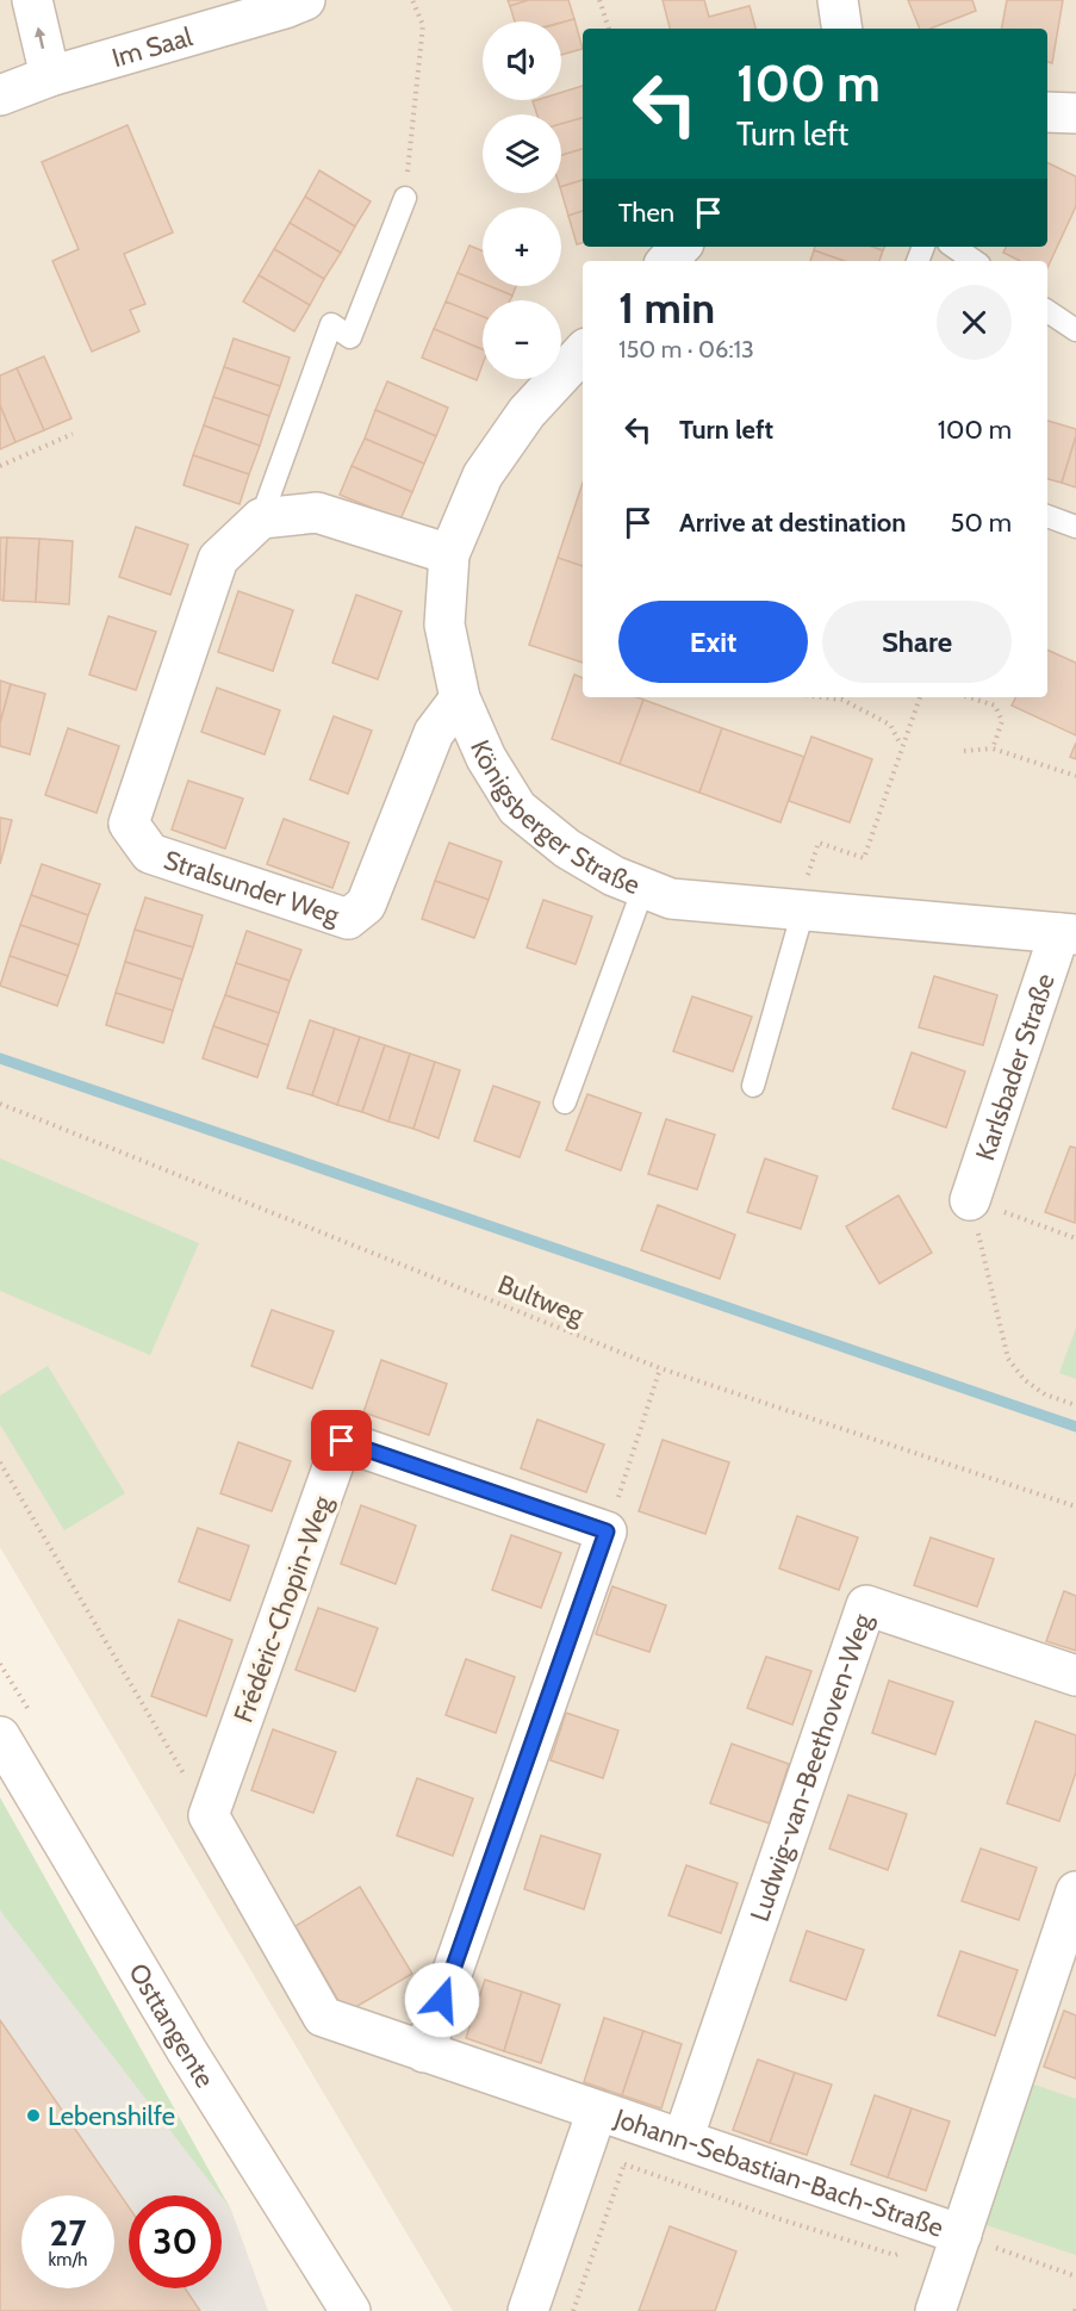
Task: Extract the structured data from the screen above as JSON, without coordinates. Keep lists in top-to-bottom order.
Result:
{
  "streets": {
    "street": [
      "Im Saal",
      "Königsberger Straße",
      "Stralsunder Weg",
      "Karlsbader Straße",
      "Frédéric-Chopin-Weg",
      "Ludwig-van-Beethoven-Weg",
      "Osttangente",
      "Johann-Sebastian-Bach-Straße"
    ],
    "path": ["Bultweg"]
  },
  "crossings": [
    ["Königsberger Straße", "Stralsunder Weg"],
    ["Königsberger Straße", "Karlsbader Straße"],
    ["Frédéric-Chopin-Weg", "Johann-Sebastian-Bach-Straße"],
    ["Ludwig-van-Beethoven-Weg", "Johann-Sebastian-Bach-Straße"]
  ],
  "places": ["Lebenshilfe"],
  "page": {
    "map_buttons": ["+", "−"],
    "turn": ["100 m", "Turn left"],
    "then": "Then",
    "heading": ["1 min", "150 m · 06:13"],
    "list": [
      {
        "name": "Turn left",
        "value": "100 m"
      },
      {
        "name": "Arrive at destination",
        "value": "50 m"
      }
    ],
    "buttons": ["Exit", "Share"],
    "speed": "27 km/h",
    "limit": "30"
  }
}
